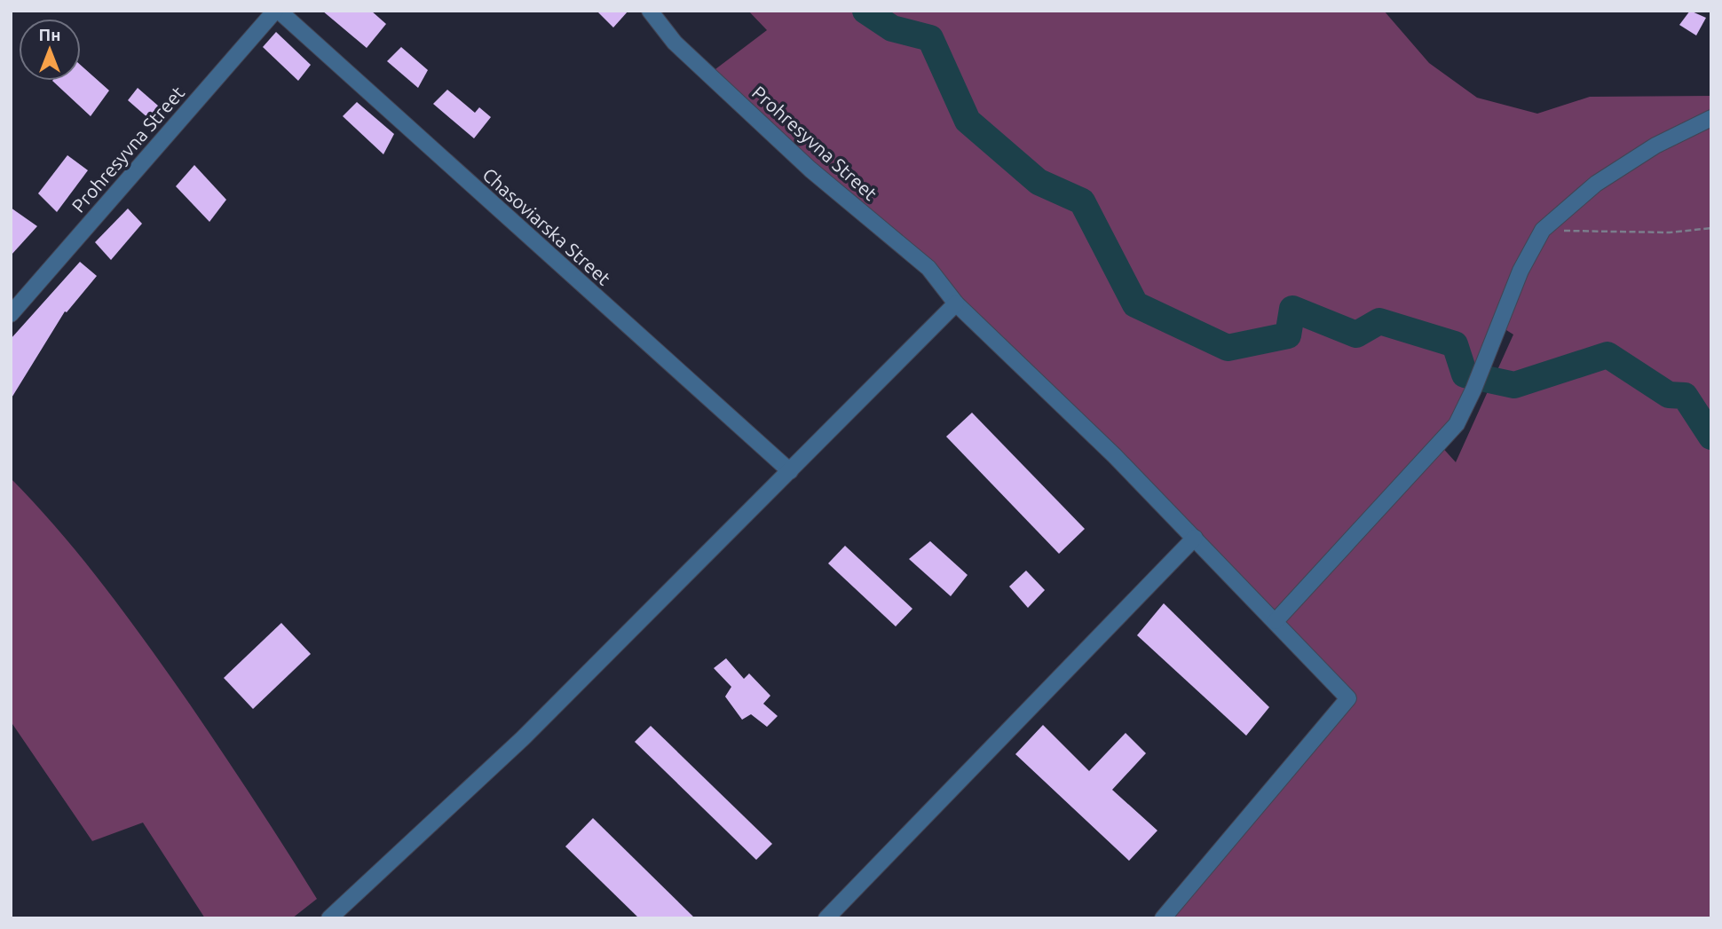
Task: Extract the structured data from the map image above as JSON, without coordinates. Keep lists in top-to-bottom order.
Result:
{
  "streets": {
    "street": ["Prohresyvna Street", "Chasoviarska Street"]
  },
  "crossings": [
    ["Prohresyvna Street", "Chasoviarska Street"]
  ],
  "north": "top"
}
